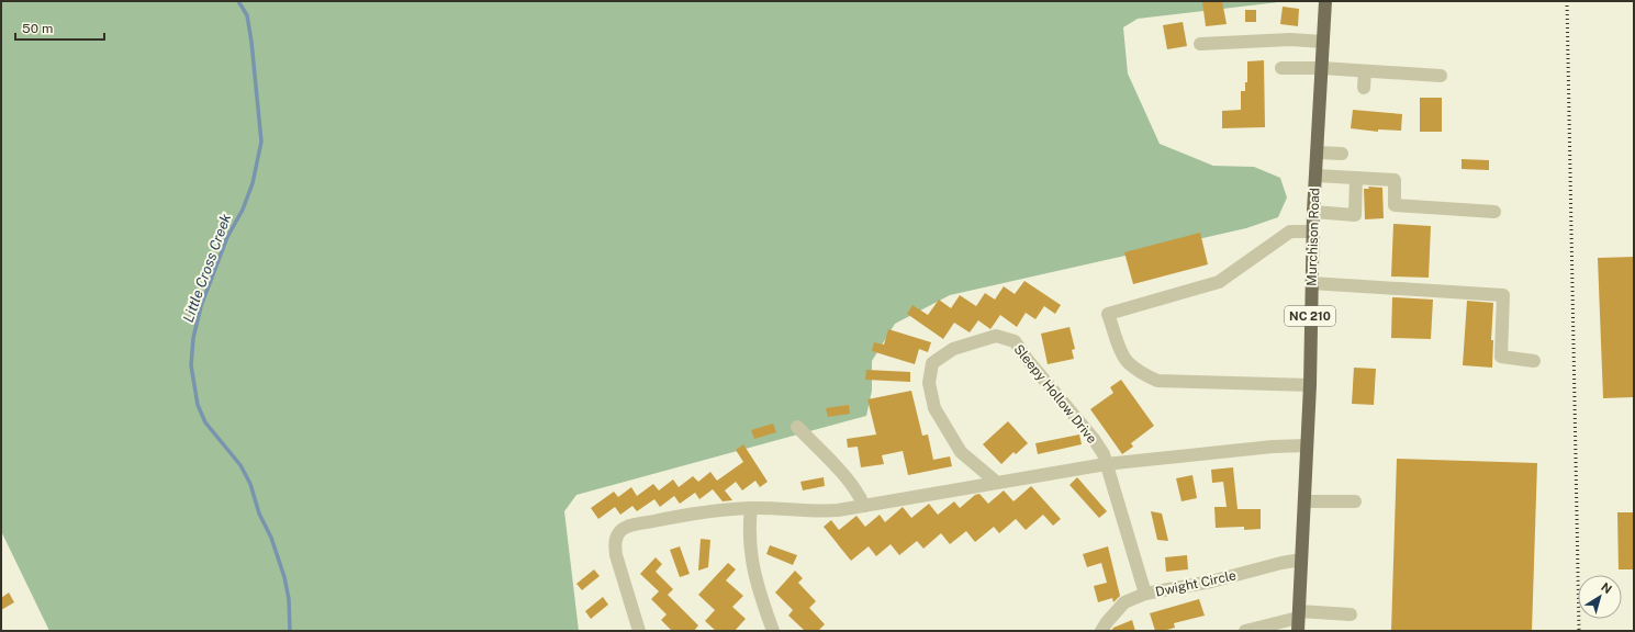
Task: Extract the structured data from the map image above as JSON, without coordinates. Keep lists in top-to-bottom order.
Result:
{
  "streets": {
    "main road": ["Murchison Road", "NC 210"],
    "street": ["Sleepy Hollow Drive", "Dwight Circle"]
  },
  "crossings": [
    ["Murchison Road", "Dwight Circle"],
    ["Sleepy Hollow Drive", "Dwight Circle"]
  ],
  "water": ["Little Cross Creek"],
  "scale_bar": "50 m",
  "north": "top right"
}
